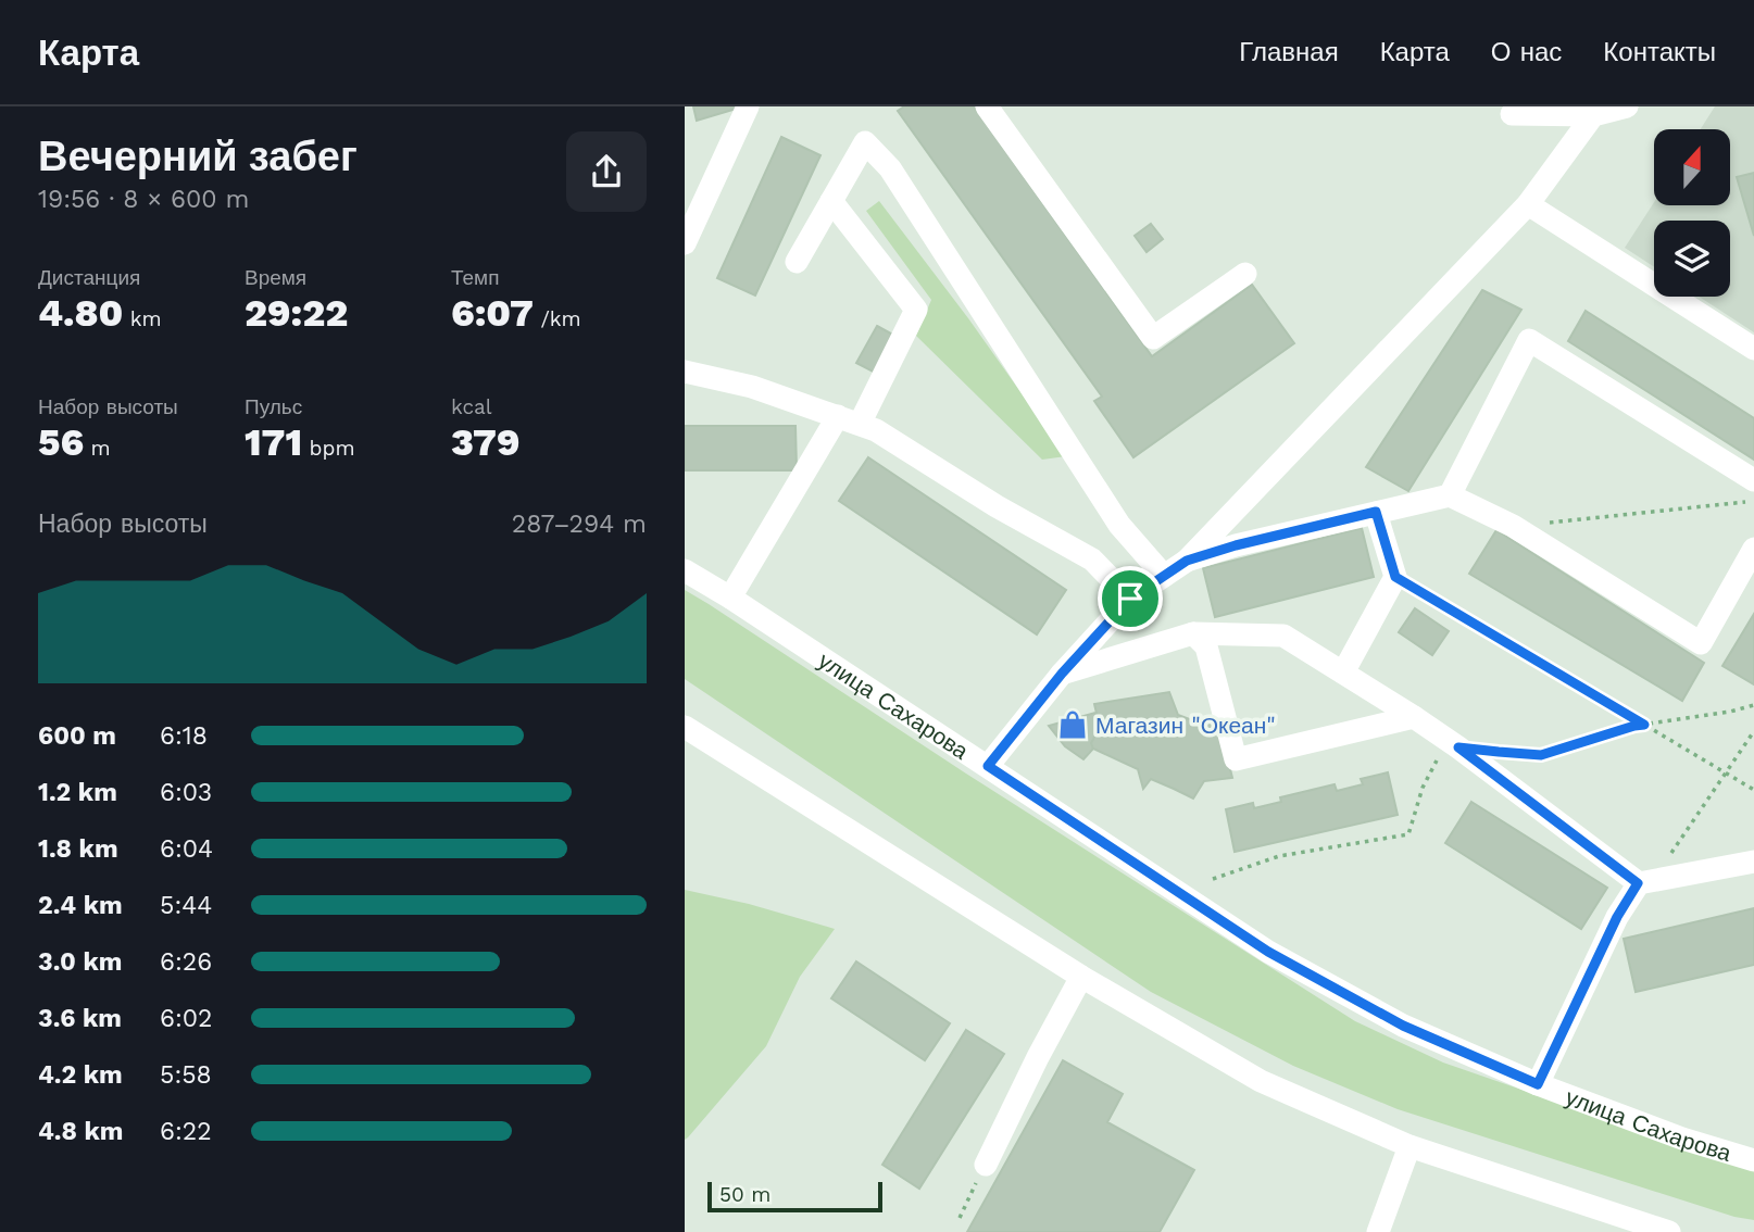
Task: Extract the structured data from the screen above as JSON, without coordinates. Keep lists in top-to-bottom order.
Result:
{
  "streets": {
    "street": ["улица Сахарова"]
  },
  "places": {
    "shop": ["Магазин \"Океан\""]
  },
  "scale_bar": "50 m",
  "north": "top",
  "page": {
    "header": "Карта",
    "nav": [
      "Главная",
      "Карта",
      "О нас",
      "Контакты"
    ],
    "heading": ["Вечерний забег", "19:56 · 8 × 600 m"],
    "stats": [
      ["Дистанция", "4.80 km"],
      ["Время", "29:22"],
      ["Темп", "6:07 /km"],
      ["Набор высоты", "56 m"],
      ["Пульс", "171 bpm"],
      ["kcal", "379"]
    ],
    "chart": ["Набор высоты", "287–294 m"],
    "list": [
      {
        "name": "600 m",
        "note": "6:18"
      },
      {
        "name": "1.2 km",
        "note": "6:03"
      },
      {
        "name": "1.8 km",
        "note": "6:04"
      },
      {
        "name": "2.4 km",
        "note": "5:44"
      },
      {
        "name": "3.0 km",
        "note": "6:26"
      },
      {
        "name": "3.6 km",
        "note": "6:02"
      },
      {
        "name": "4.2 km",
        "note": "5:58"
      },
      {
        "name": "4.8 km",
        "note": "6:22"
      }
    ],
    "scale": "50 m"
  }
}
